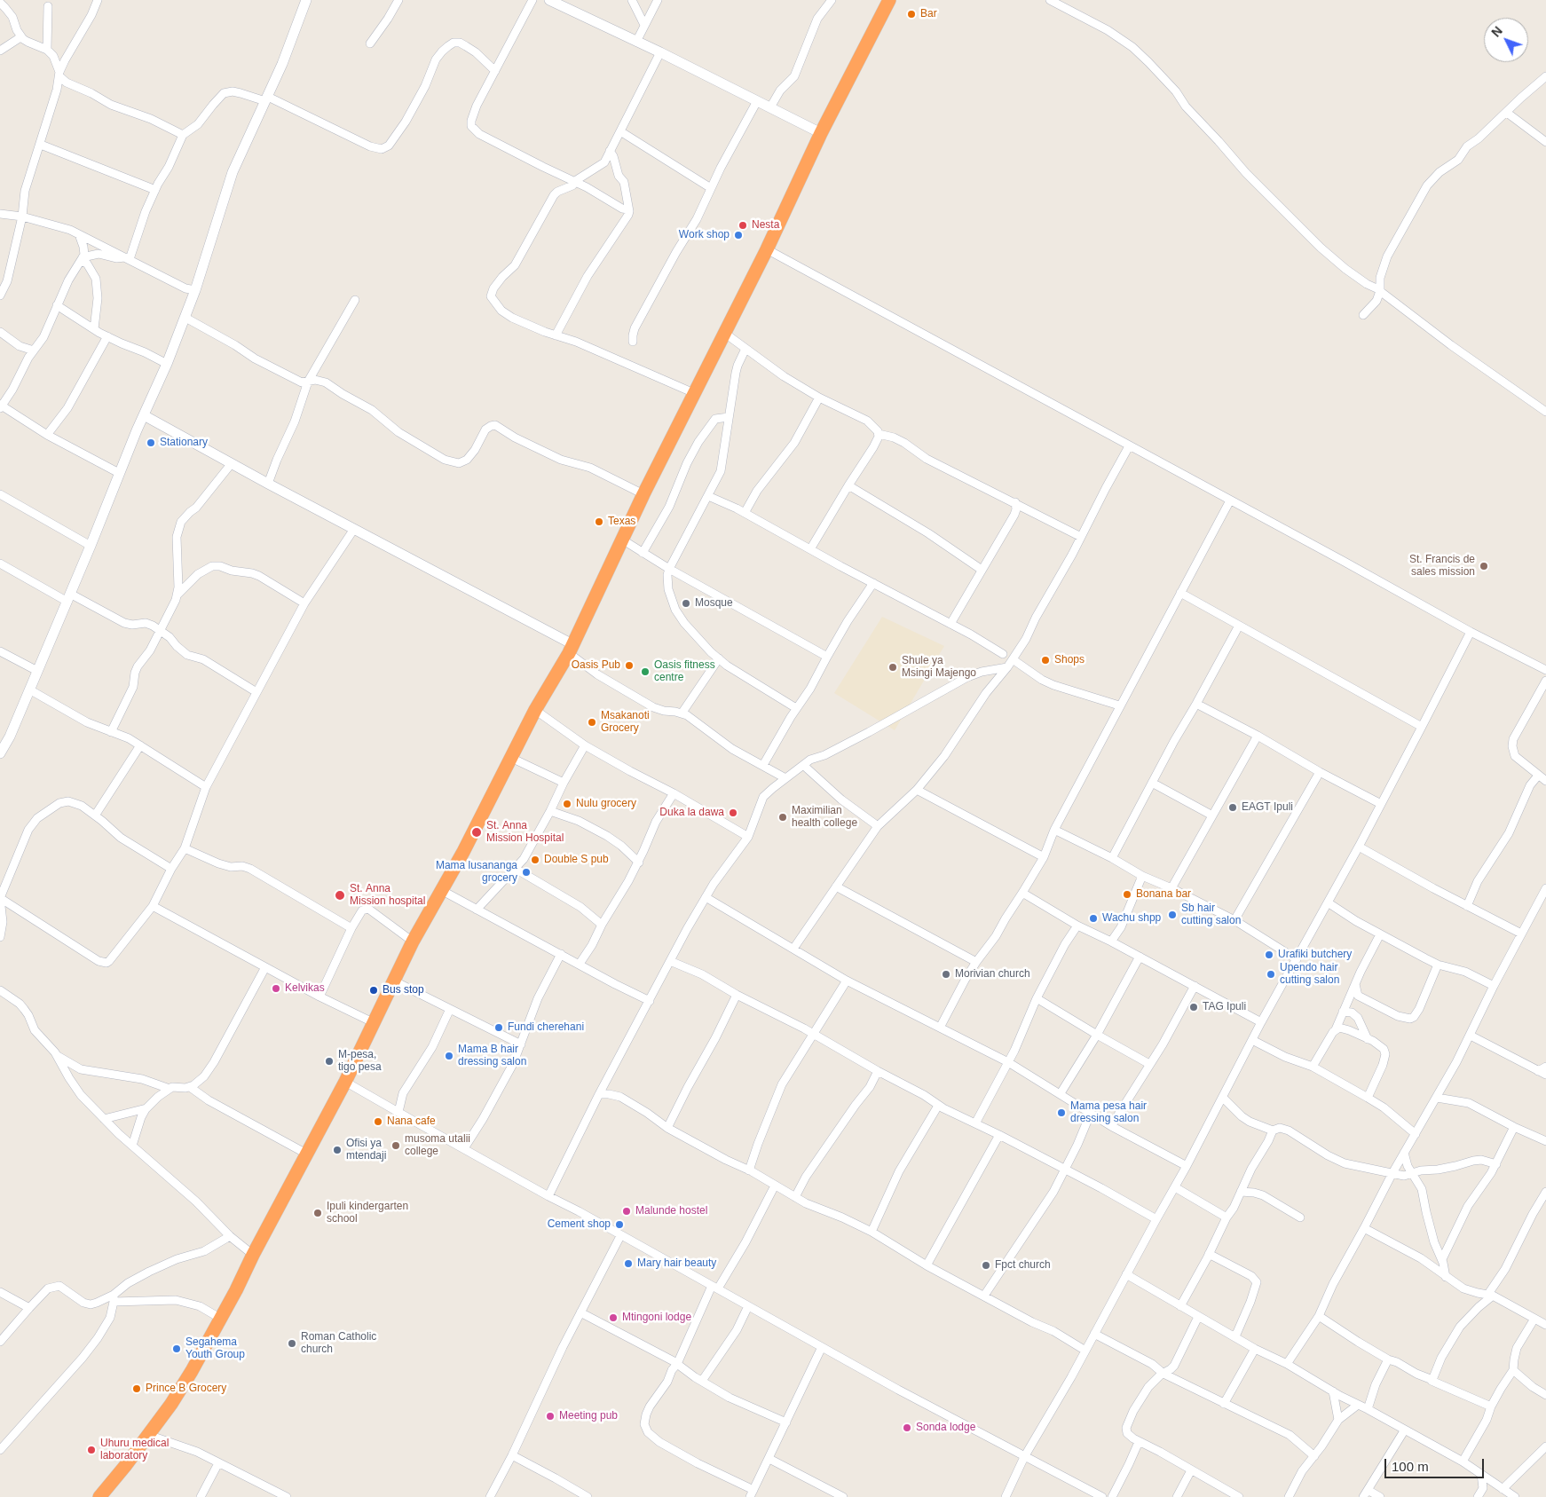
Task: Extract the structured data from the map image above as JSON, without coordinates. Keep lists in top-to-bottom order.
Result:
{
  "places": [
    "Bar",
    "Nesta",
    "Work shop",
    "Stationary",
    "Texas",
    "St. Francis de sales mission",
    "Mosque",
    "Shops",
    "Oasis Pub",
    "Shule ya Msingi Majengo",
    "Oasis fitness centre",
    "Msakanoti Grocery",
    "Nulu grocery",
    "EAGT Ipuli",
    "Duka la dawa",
    "Maximilian health college",
    "St. Anna Mission Hospital",
    "Double S pub",
    "Mama lusananga grocery",
    "Bonana bar",
    "St. Anna Mission hospital",
    "Sb hair cutting salon",
    "Wachu shpp",
    "Urafiki butchery",
    "Morivian church",
    "Upendo hair cutting salon",
    "Kelvikas",
    "Bus stop",
    "TAG Ipuli",
    "Fundi cherehani",
    "Mama B hair dressing salon",
    "M-pesa, tigo pesa",
    "Mama pesa hair dressing salon",
    "Nana cafe",
    "musoma utalii college",
    "Ofisi ya mtendaji",
    "Malunde hostel",
    "Ipuli kindergarten school",
    "Cement shop",
    "Mary hair beauty",
    "Fpct church",
    "Mtingoni lodge",
    "Roman Catholic church",
    "Segahema Youth Group",
    "Prince B Grocery",
    "Meeting pub",
    "Sonda lodge",
    "Uhuru medical laboratory"
  ],
  "scale_bar": "100 m",
  "north": "top left"
}
